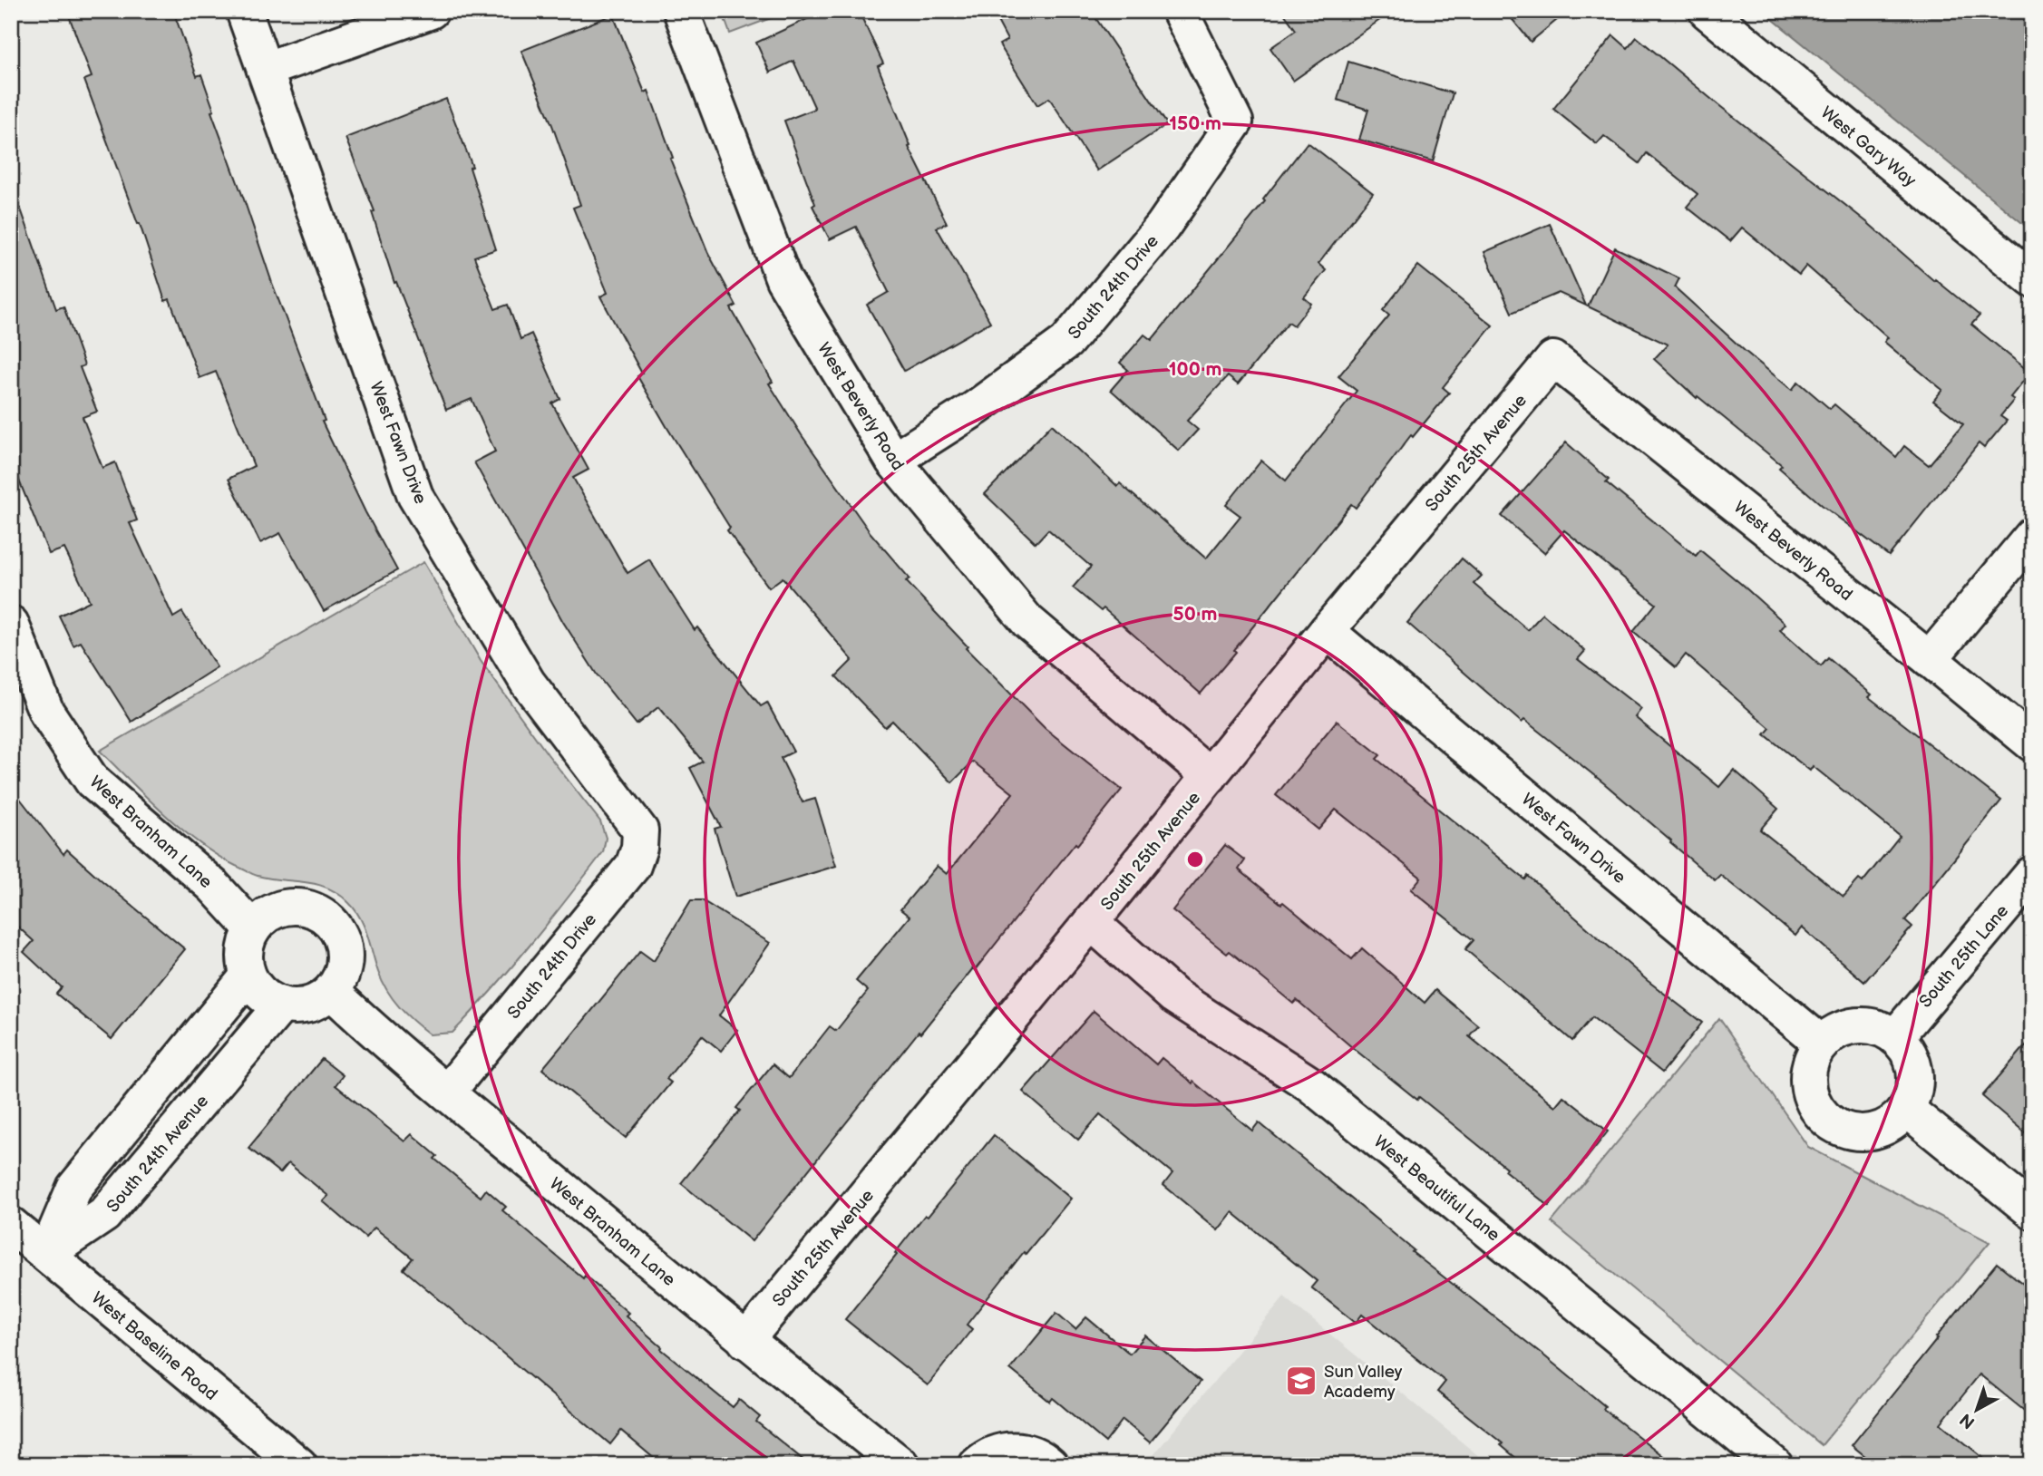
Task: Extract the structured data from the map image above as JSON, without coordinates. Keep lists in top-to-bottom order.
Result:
{
  "streets": {
    "street": [
      "West Gary Way",
      "South 24th Drive",
      "West Beverly Road",
      "West Fawn Drive",
      "South 25th Avenue",
      "West Branham Lane",
      "South 25th Lane",
      "South 24th Avenue",
      "West Beautiful Lane",
      "West Baseline Road"
    ]
  },
  "crossings": [
    ["South 24th Drive", "West Beverly Road"],
    ["South 24th Drive", "West Fawn Drive"],
    ["South 24th Drive", "West Branham Lane"],
    ["West Beverly Road", "South 25th Avenue"],
    ["West Fawn Drive", "South 25th Avenue"],
    ["West Fawn Drive", "South 25th Lane"],
    ["South 25th Avenue", "West Branham Lane"],
    ["South 25th Avenue", "West Beautiful Lane"],
    ["West Branham Lane", "South 24th Avenue"],
    ["South 24th Avenue", "West Baseline Road"]
  ],
  "places": {
    "school or university": ["Sun Valley Academy"]
  },
  "north": "bottom left",
  "rings": ["150 m", "100 m", "50 m"]
}
